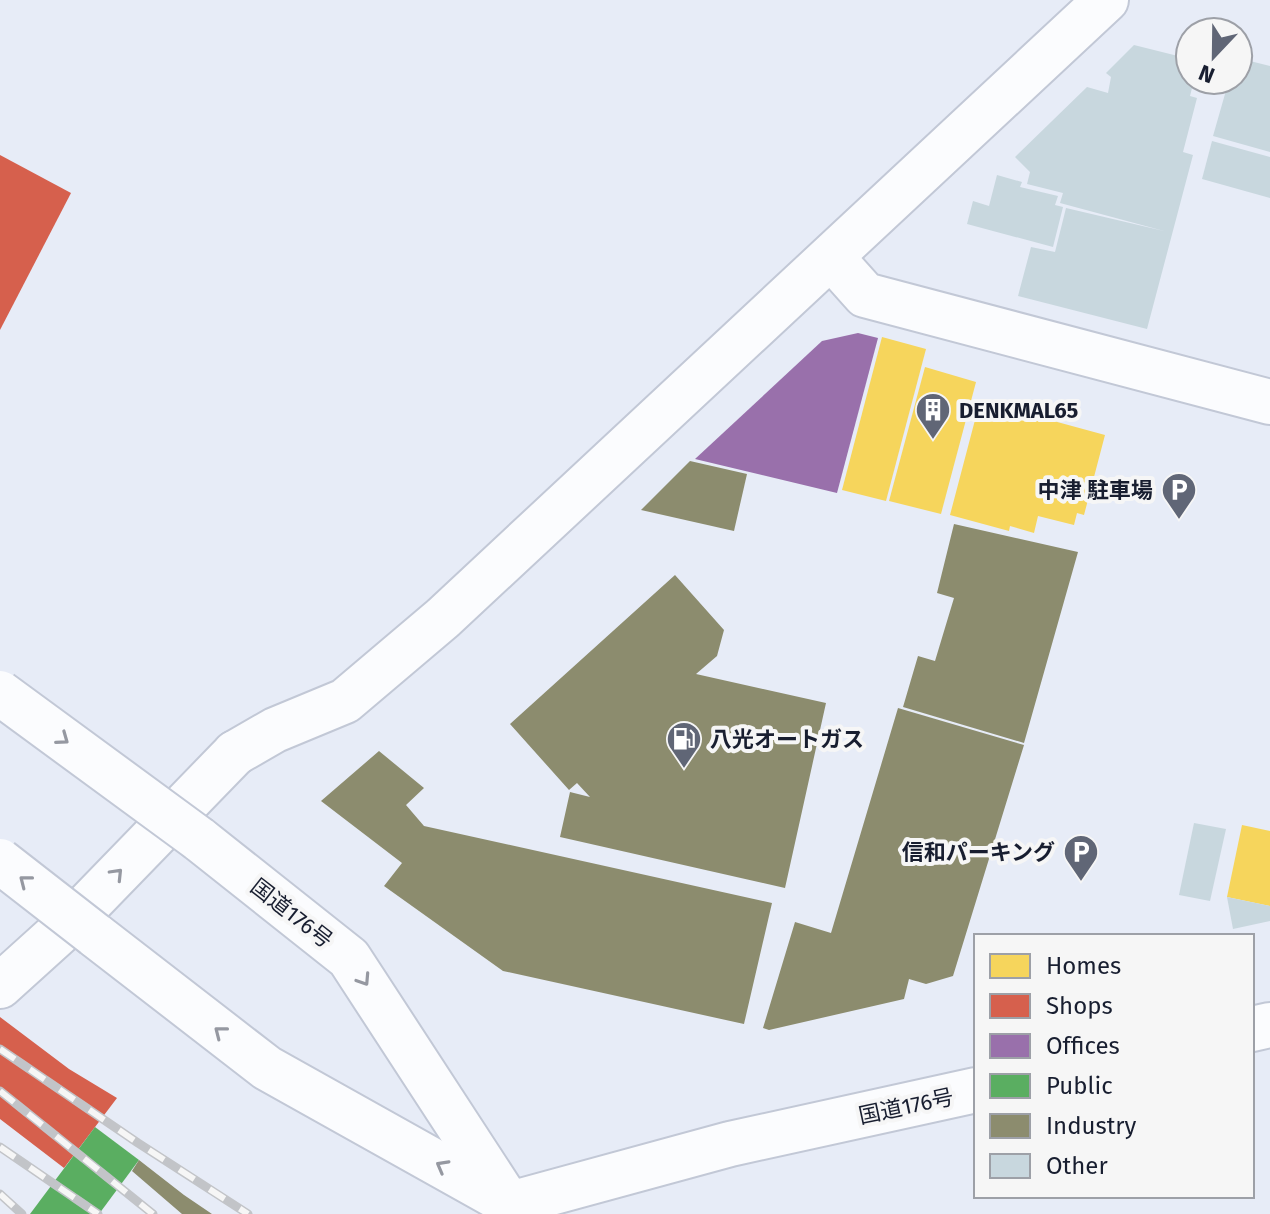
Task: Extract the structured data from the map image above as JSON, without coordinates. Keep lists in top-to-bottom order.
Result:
{
  "streets": {
    "main road": ["国道176号"]
  },
  "places": {
    "building": ["DENKMAL65"],
    "parking": ["中津 駐車場", "信和パーキング"],
    "fuel station": ["八光オートガス"]
  },
  "legend": [
    "Homes",
    "Shops",
    "Offices",
    "Public",
    "Industry",
    "Other"
  ],
  "north": "bottom"
}
